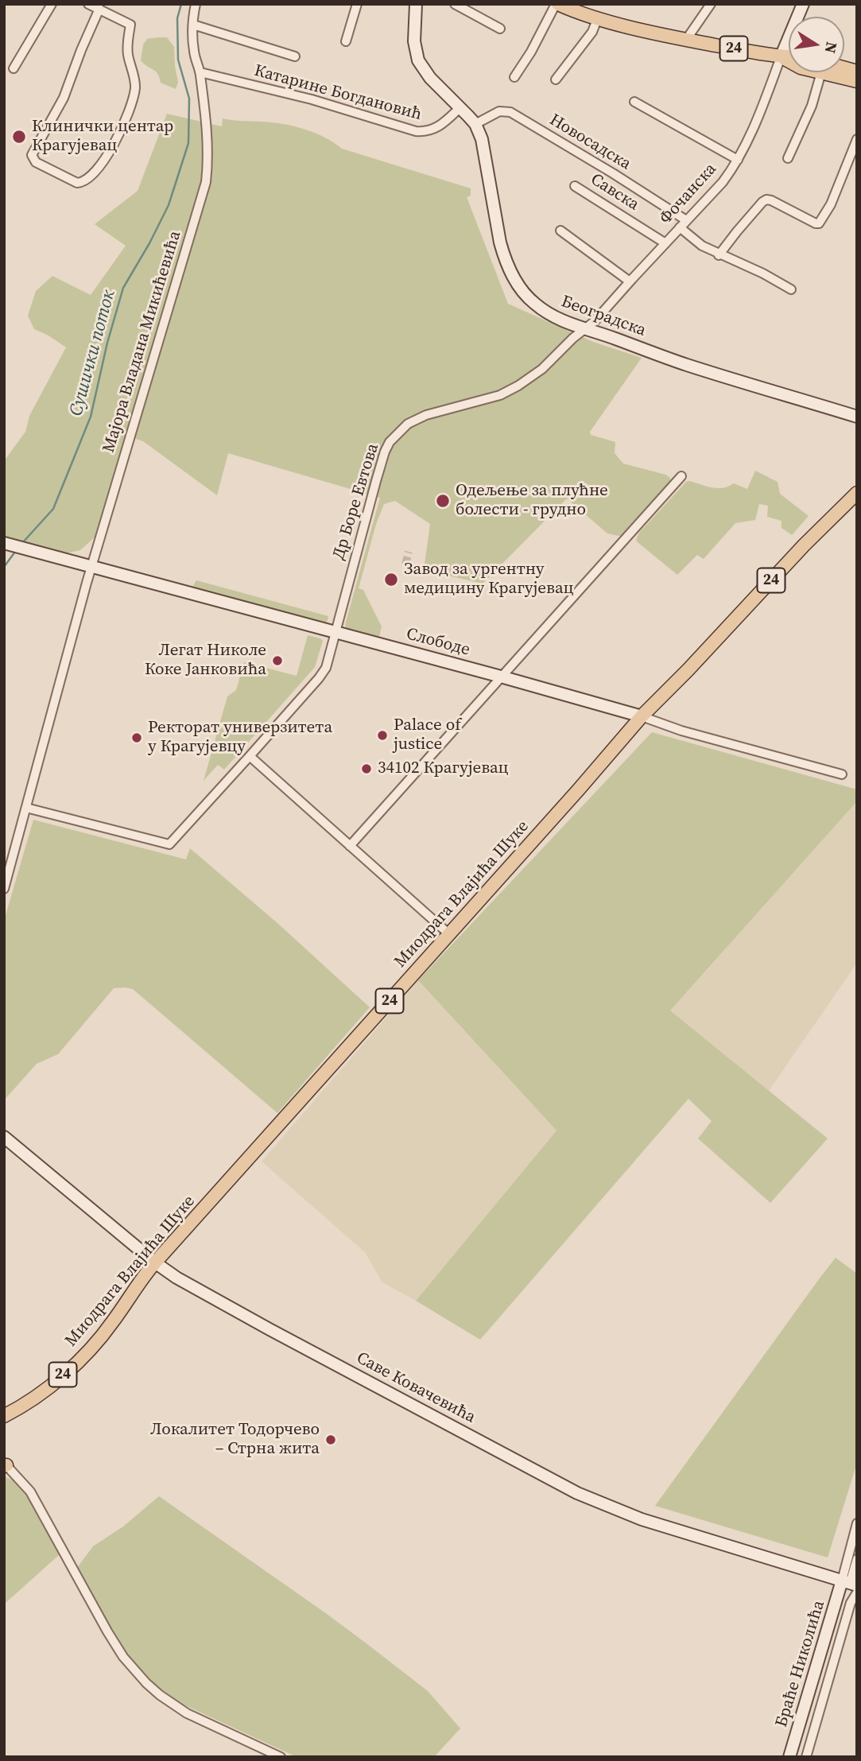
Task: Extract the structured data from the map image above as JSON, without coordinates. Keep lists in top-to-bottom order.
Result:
{
  "streets": {
    "main road": ["24", "Миодрага Влајића Шуке"],
    "street": [
      "Катарине Богдановић",
      "Новосадска",
      "Савска",
      "Фочанска",
      "Београдска",
      "Мајора Владана Микићевића",
      "Др Боре Евтова",
      "Слободе",
      "Саве Ковачевића",
      "Браће Николића"
    ]
  },
  "crossings": [
    ["24", "Фочанска"],
    ["Катарине Богдановић", "Београдска"],
    ["Катарине Богдановић", "Мајора Владана Микићевића"],
    ["Новосадска", "Фочанска"],
    ["Новосадска", "Београдска"],
    ["Савска", "Фочанска"],
    ["Фочанска", "Београдска"],
    ["Фочанска", "Др Боре Евтова"],
    ["Београдска", "Др Боре Евтова"],
    ["Мајора Владана Микићевића", "Др Боре Евтова"],
    ["Мајора Владана Микићевића", "Слободе"],
    ["Др Боре Евтова", "Слободе"],
    ["Слободе", "Миодрага Влајића Шуке"],
    ["Миодрага Влајића Шуке", "Саве Ковачевића"],
    ["Саве Ковачевића", "Браће Николића"]
  ],
  "water": ["Сушички поток"],
  "places": [
    "Клинички центар Крагујевац",
    "Одељење за плућне болести - грудно",
    "Завод за ургентну медицину Крагујевац",
    "Легат Николе Коке Јанковића",
    "Palace of justice",
    "Ректорат универзитета у Крагујевцу",
    "34102 Крагујевац",
    "Локалитет Тодорчево – Стрна жита"
  ],
  "north": "right"
}
